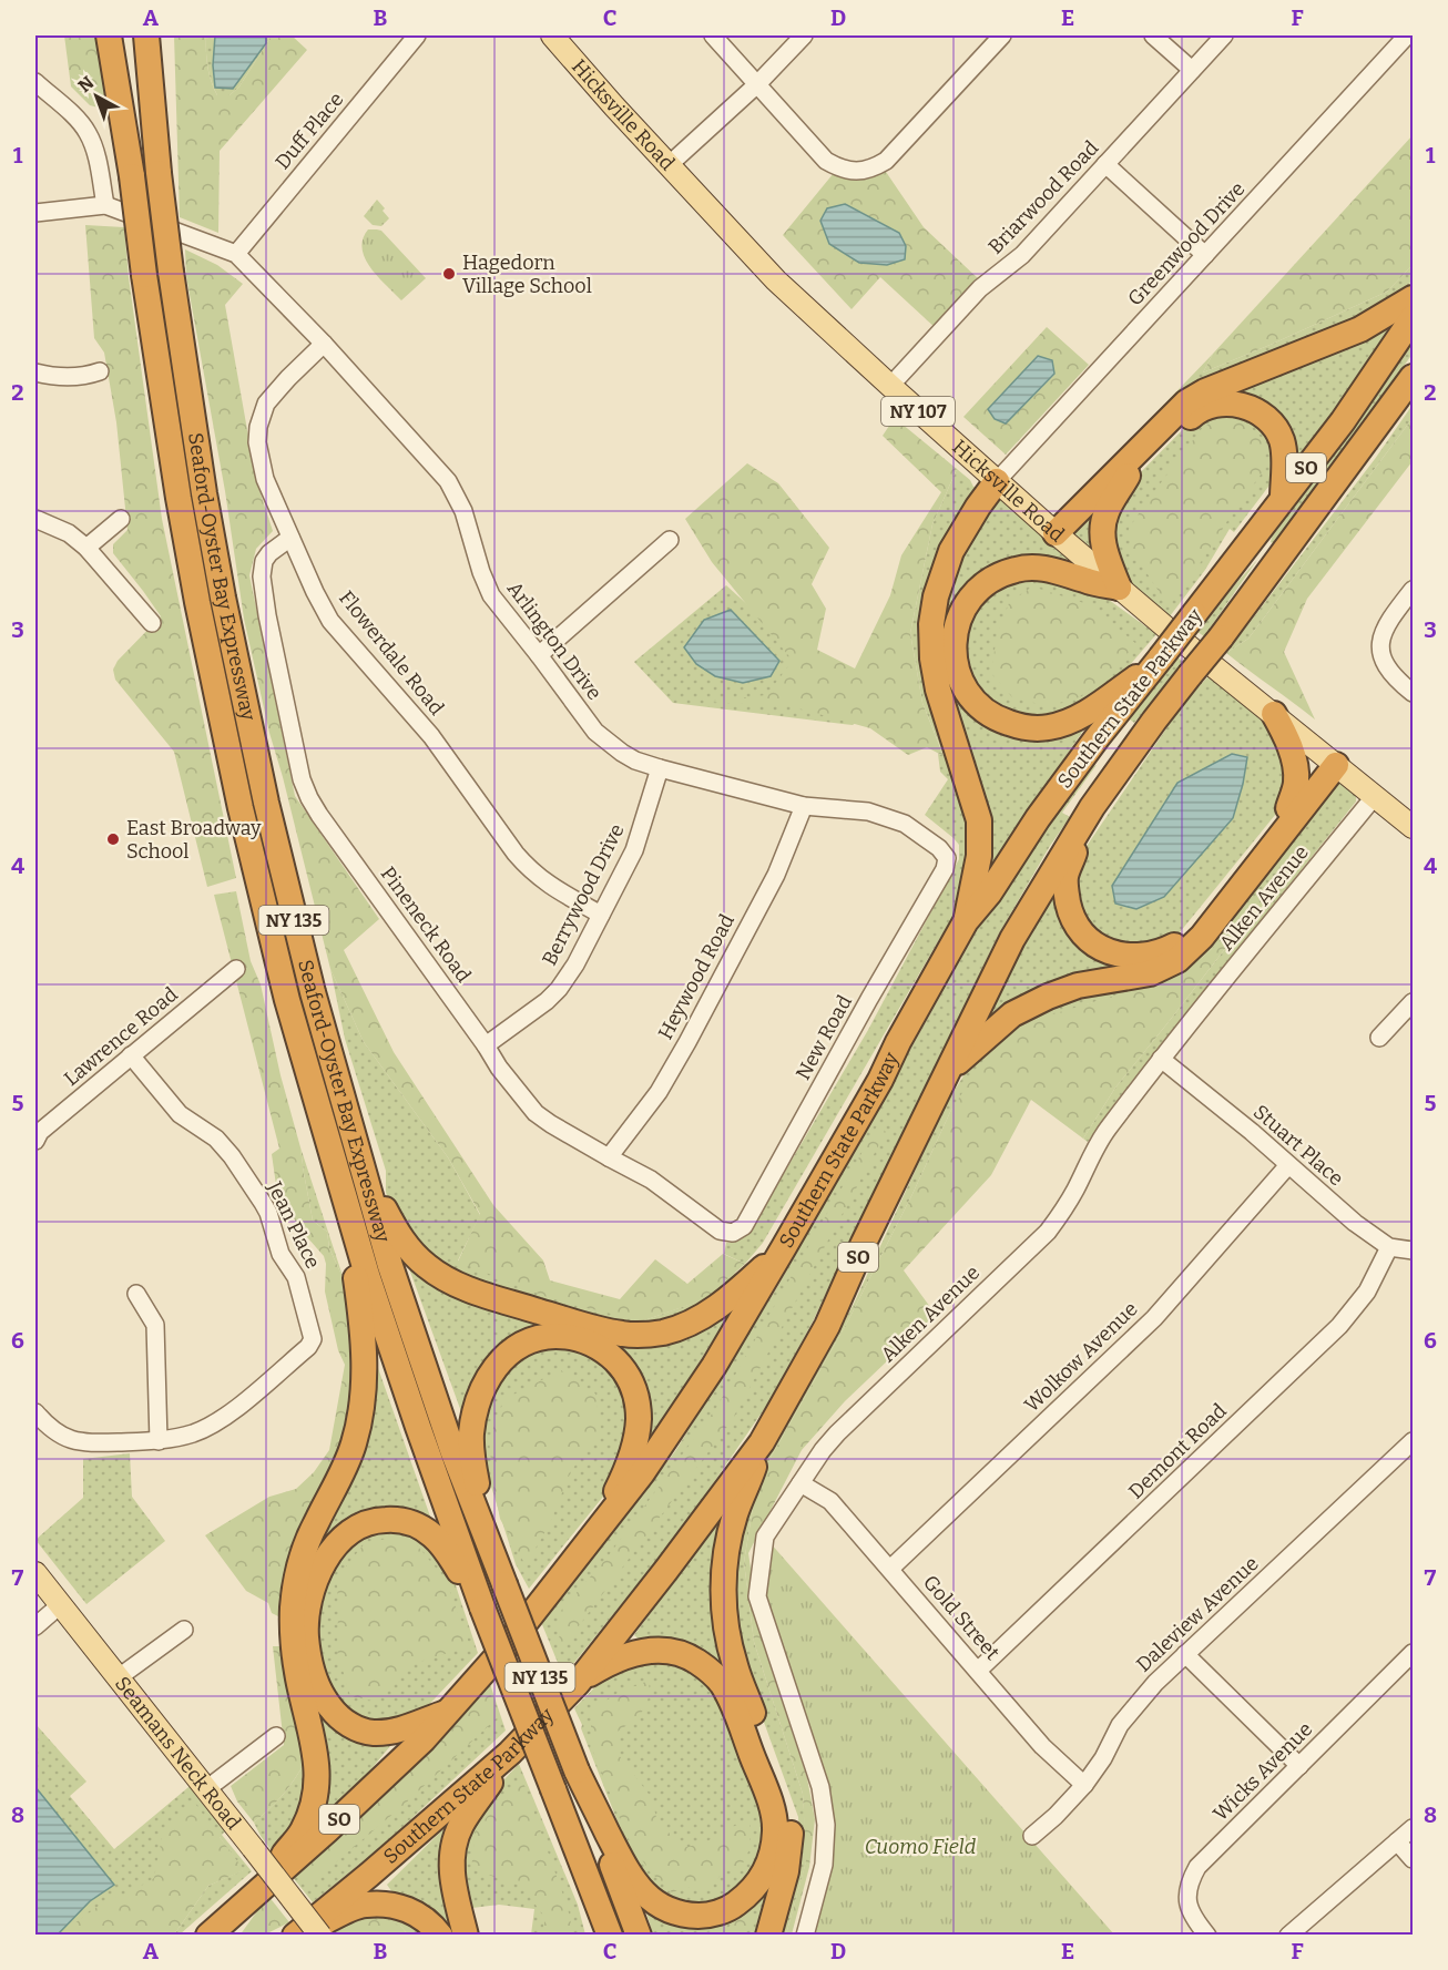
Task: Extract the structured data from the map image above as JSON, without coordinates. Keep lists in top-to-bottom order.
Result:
{
  "streets": {
    "highway": [
      "SO",
      "Seaford-Oyster Bay Expressway",
      "Southern State Parkway",
      "NY 135"
    ],
    "main road": ["Hicksville Road", "NY 107", "Seamans Neck Road"],
    "street": [
      "Duff Place",
      "Briarwood Road",
      "Greenwood Drive",
      "Arlington Drive",
      "Flowerdale Road",
      "Berrywood Drive",
      "Alken Avenue",
      "Pineneck Road",
      "Heywood Road",
      "Lawrence Road",
      "New Road",
      "Stuart Place",
      "Jean Place",
      "Wolkow Avenue",
      "Demont Road",
      "Daleview Avenue",
      "Gold Street",
      "Wicks Avenue"
    ]
  },
  "crossings": [
    ["Hicksville Road", "Briarwood Road"],
    ["Hicksville Road", "Greenwood Drive"],
    ["Hicksville Road", "Alken Avenue"],
    ["Duff Place", "Arlington Drive"],
    ["Arlington Drive", "Flowerdale Road"],
    ["Arlington Drive", "Berrywood Drive"],
    ["Arlington Drive", "Heywood Road"],
    ["Arlington Drive", "New Road"],
    ["Flowerdale Road", "Berrywood Drive"],
    ["Flowerdale Road", "Pineneck Road"],
    ["Berrywood Drive", "Pineneck Road"],
    ["Alken Avenue", "Stuart Place"],
    ["Alken Avenue", "Gold Street"],
    ["Pineneck Road", "Heywood Road"],
    ["Pineneck Road", "New Road"],
    ["Lawrence Road", "Jean Place"],
    ["Stuart Place", "Wolkow Avenue"],
    ["Stuart Place", "Demont Road"],
    ["Wolkow Avenue", "Gold Street"],
    ["Demont Road", "Gold Street"],
    ["Daleview Avenue", "Gold Street"]
  ],
  "parks": ["Cuomo Field"],
  "places": ["Hagedorn Village School", "East Broadway School"],
  "north": "top left",
  "grid": {
    "columns": [
      "A",
      "B",
      "C",
      "D",
      "E",
      "F"
    ],
    "rows": [
      "1",
      "2",
      "3",
      "4",
      "5",
      "6",
      "7",
      "8"
    ]
  }
}
